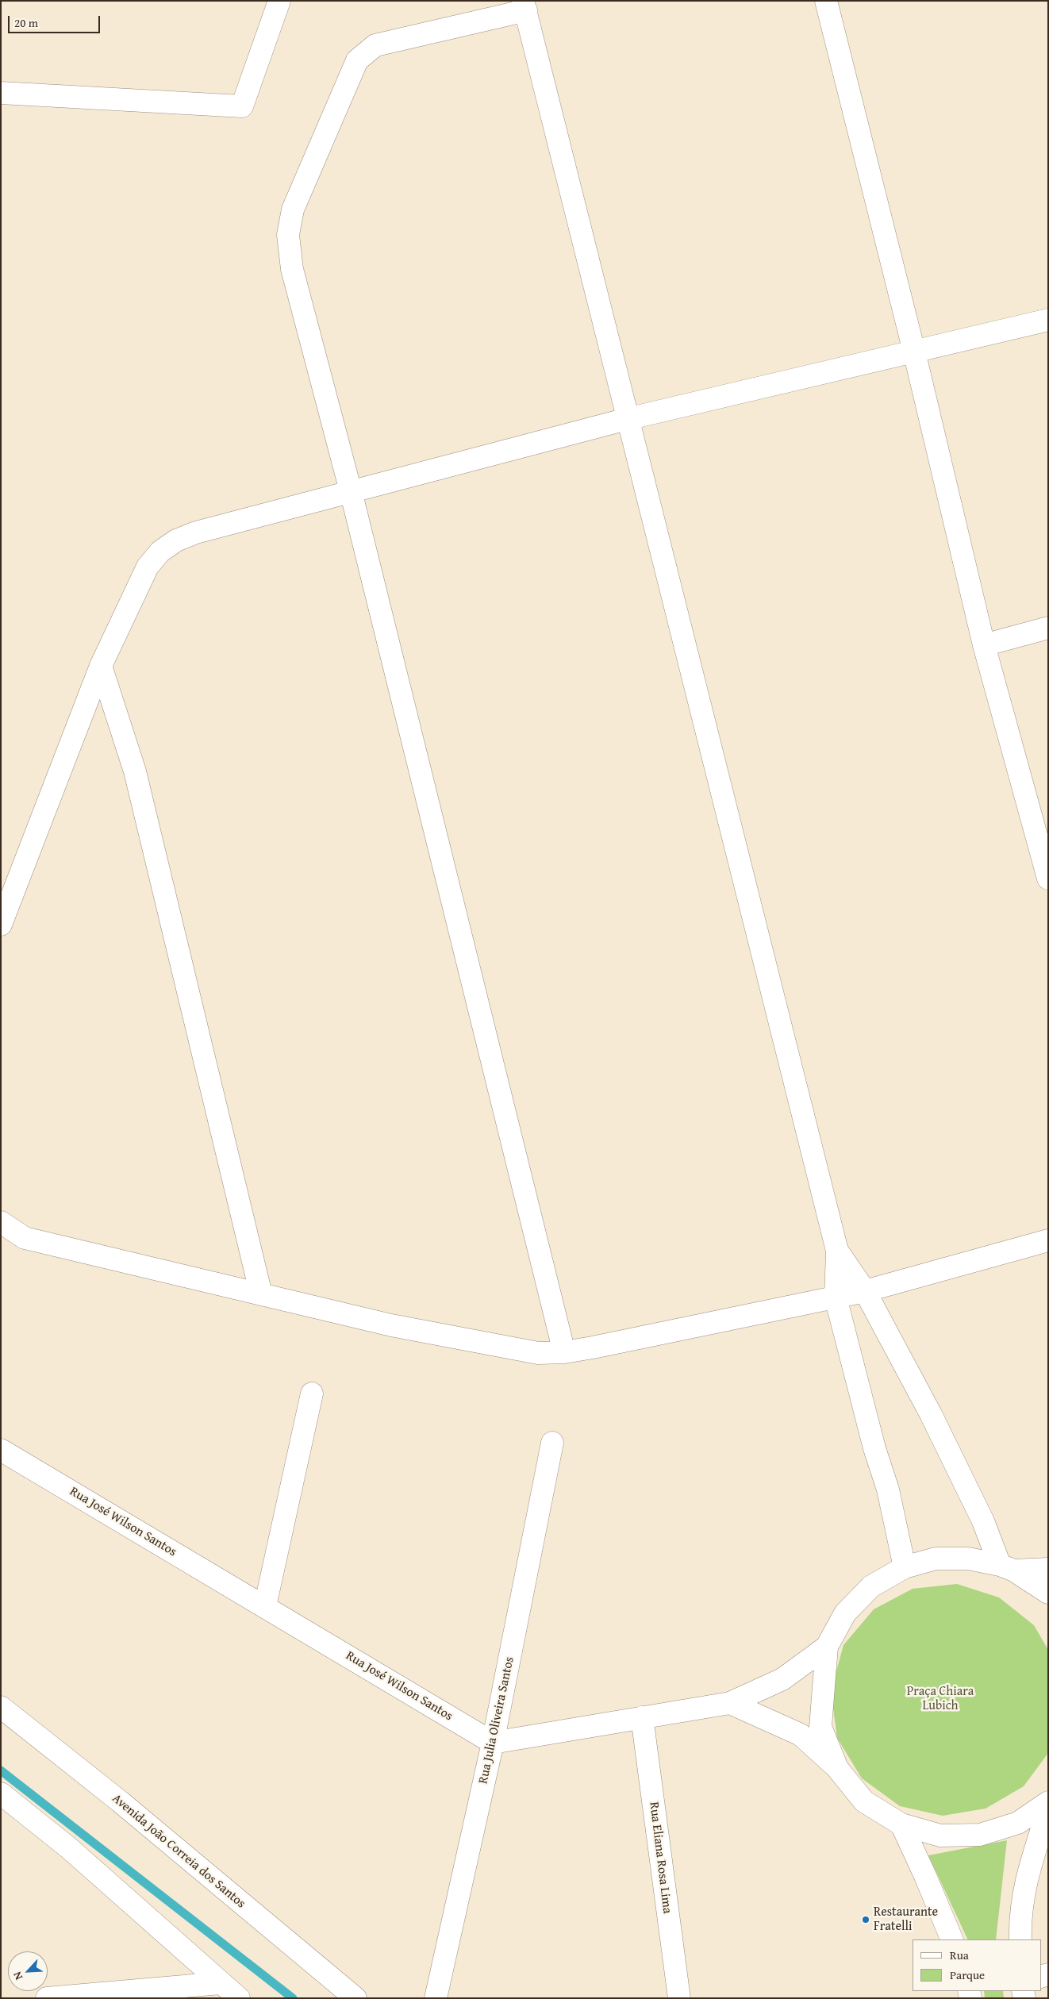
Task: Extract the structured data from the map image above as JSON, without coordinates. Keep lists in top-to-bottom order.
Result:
{
  "streets": {
    "street": [
      "Rua José Wilson Santos",
      "Rua Julia Oliveira Santos",
      "Avenida João Correia dos Santos",
      "Rua Eliana Rosa Lima"
    ]
  },
  "crossings": [
    ["Rua José Wilson Santos", "Rua Julia Oliveira Santos"]
  ],
  "parks": ["Praça Chiara Lubich"],
  "places": ["Restaurante Fratelli"],
  "legend": ["Rua", "Parque"],
  "scale_bar": "20 m",
  "north": "bottom left"
}
